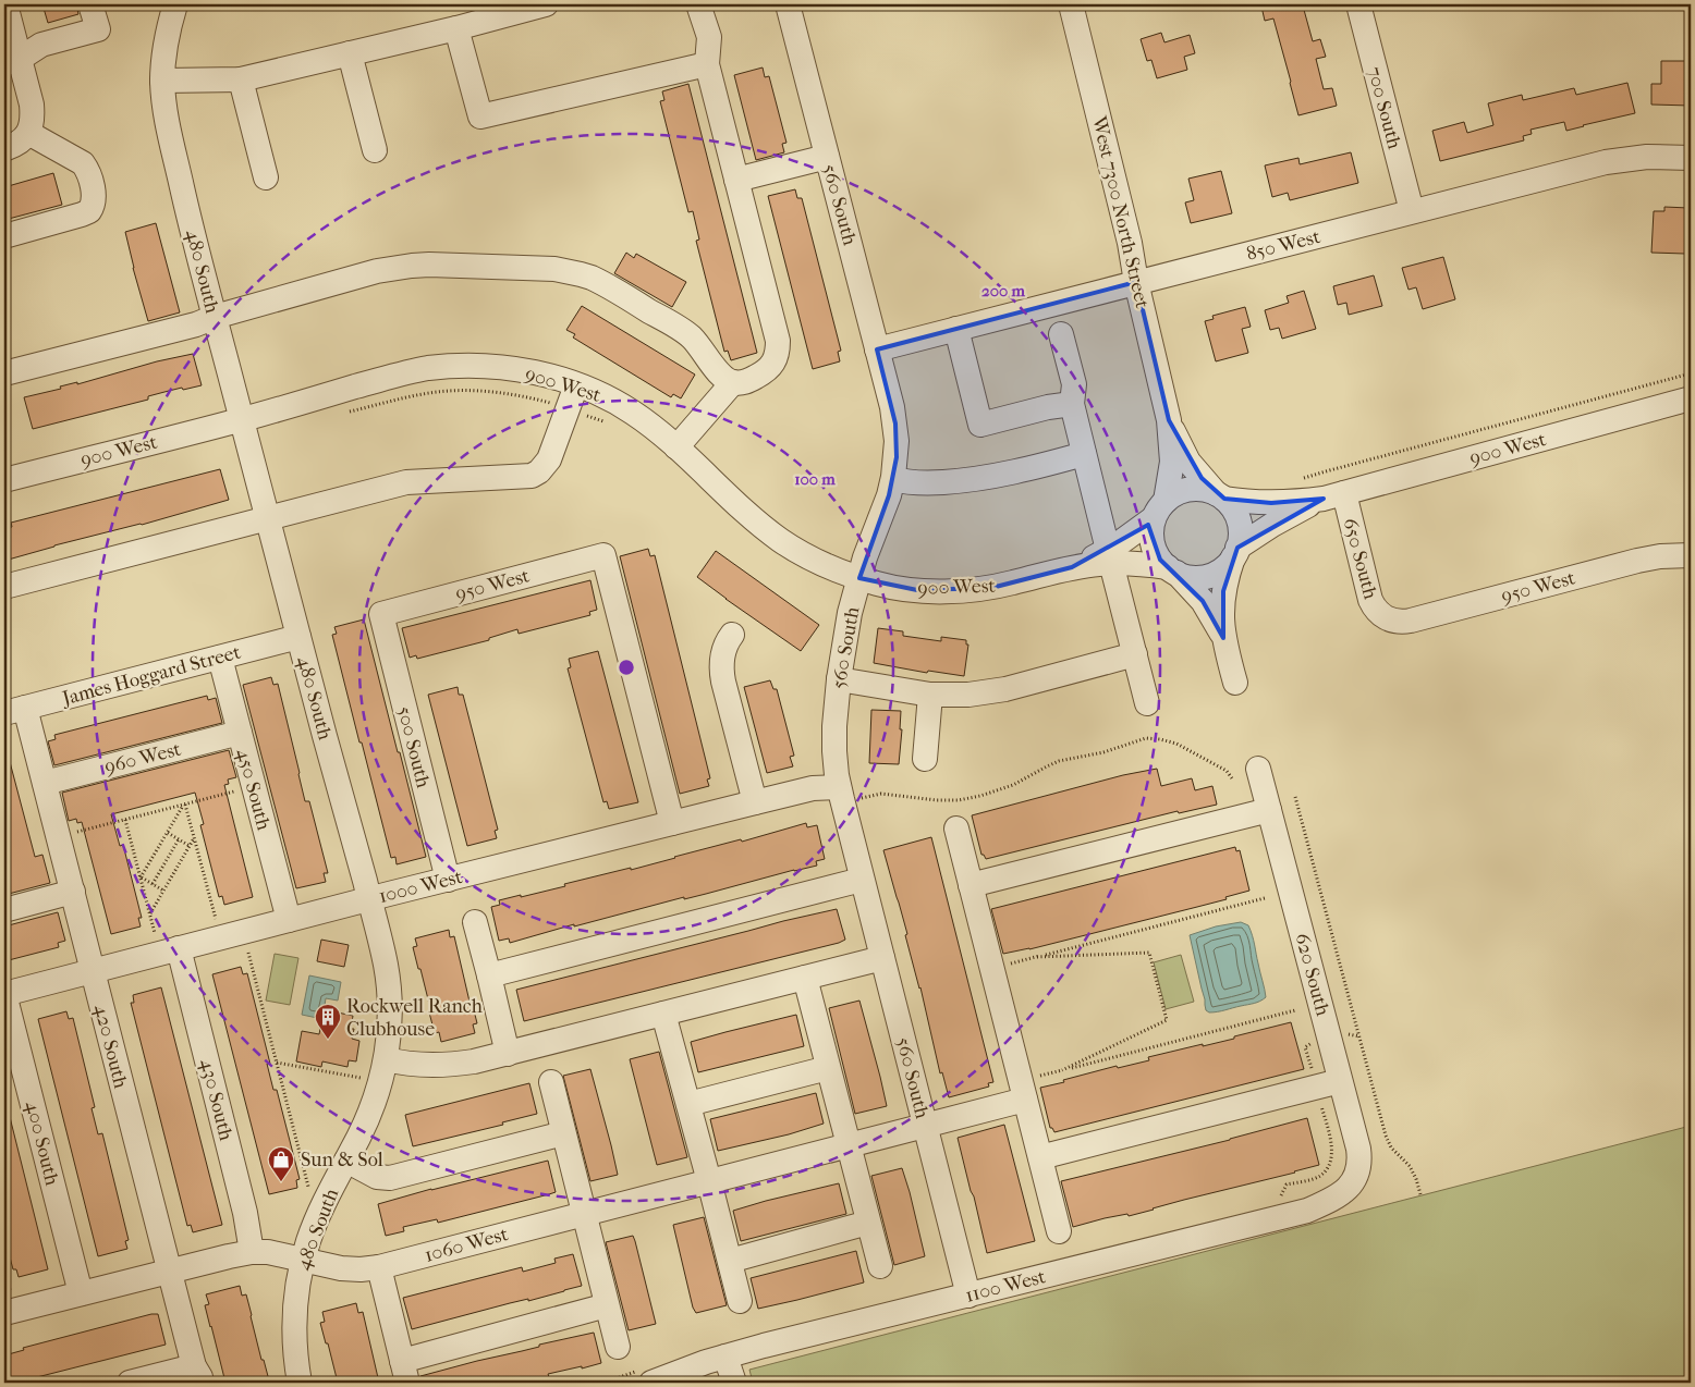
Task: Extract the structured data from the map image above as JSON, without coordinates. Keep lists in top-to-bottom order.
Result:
{
  "streets": {
    "street": [
      "700 South",
      "560 South",
      "West 7300 North Street",
      "850 West",
      "480 South",
      "900 West",
      "650 South",
      "950 West",
      "James Hoggard Street",
      "500 South",
      "960 West",
      "450 South",
      "1000 West",
      "620 South",
      "420 South",
      "430 South",
      "400 South",
      "1060 West",
      "1100 West"
    ]
  },
  "crossings": [
    ["700 South", "850 West"],
    ["560 South", "850 West"],
    ["560 South", "900 West"],
    ["560 South", "1000 West"],
    ["560 South", "1060 West"],
    ["560 South", "1100 West"],
    ["West 7300 North Street", "850 West"],
    ["West 7300 North Street", "900 West"],
    ["480 South", "900 West"],
    ["480 South", "James Hoggard Street"],
    ["480 South", "1000 West"],
    ["480 South", "1060 West"],
    ["900 West", "650 South"],
    ["650 South", "950 West"],
    ["950 West", "500 South"],
    ["950 West", "1000 West"],
    ["James Hoggard Street", "450 South"],
    ["James Hoggard Street", "420 South"],
    ["500 South", "1000 West"],
    ["960 West", "450 South"],
    ["960 West", "420 South"],
    ["450 South", "1000 West"],
    ["1000 West", "420 South"],
    ["1000 West", "430 South"],
    ["1000 West", "400 South"],
    ["620 South", "1100 West"],
    ["420 South", "1060 West"],
    ["430 South", "1060 West"],
    ["400 South", "1060 West"]
  ],
  "places": {
    "building": ["Rockwell Ranch Clubhouse"],
    "shop": ["Sun & Sol"]
  },
  "rings": ["200 m", "100 m"]
}
